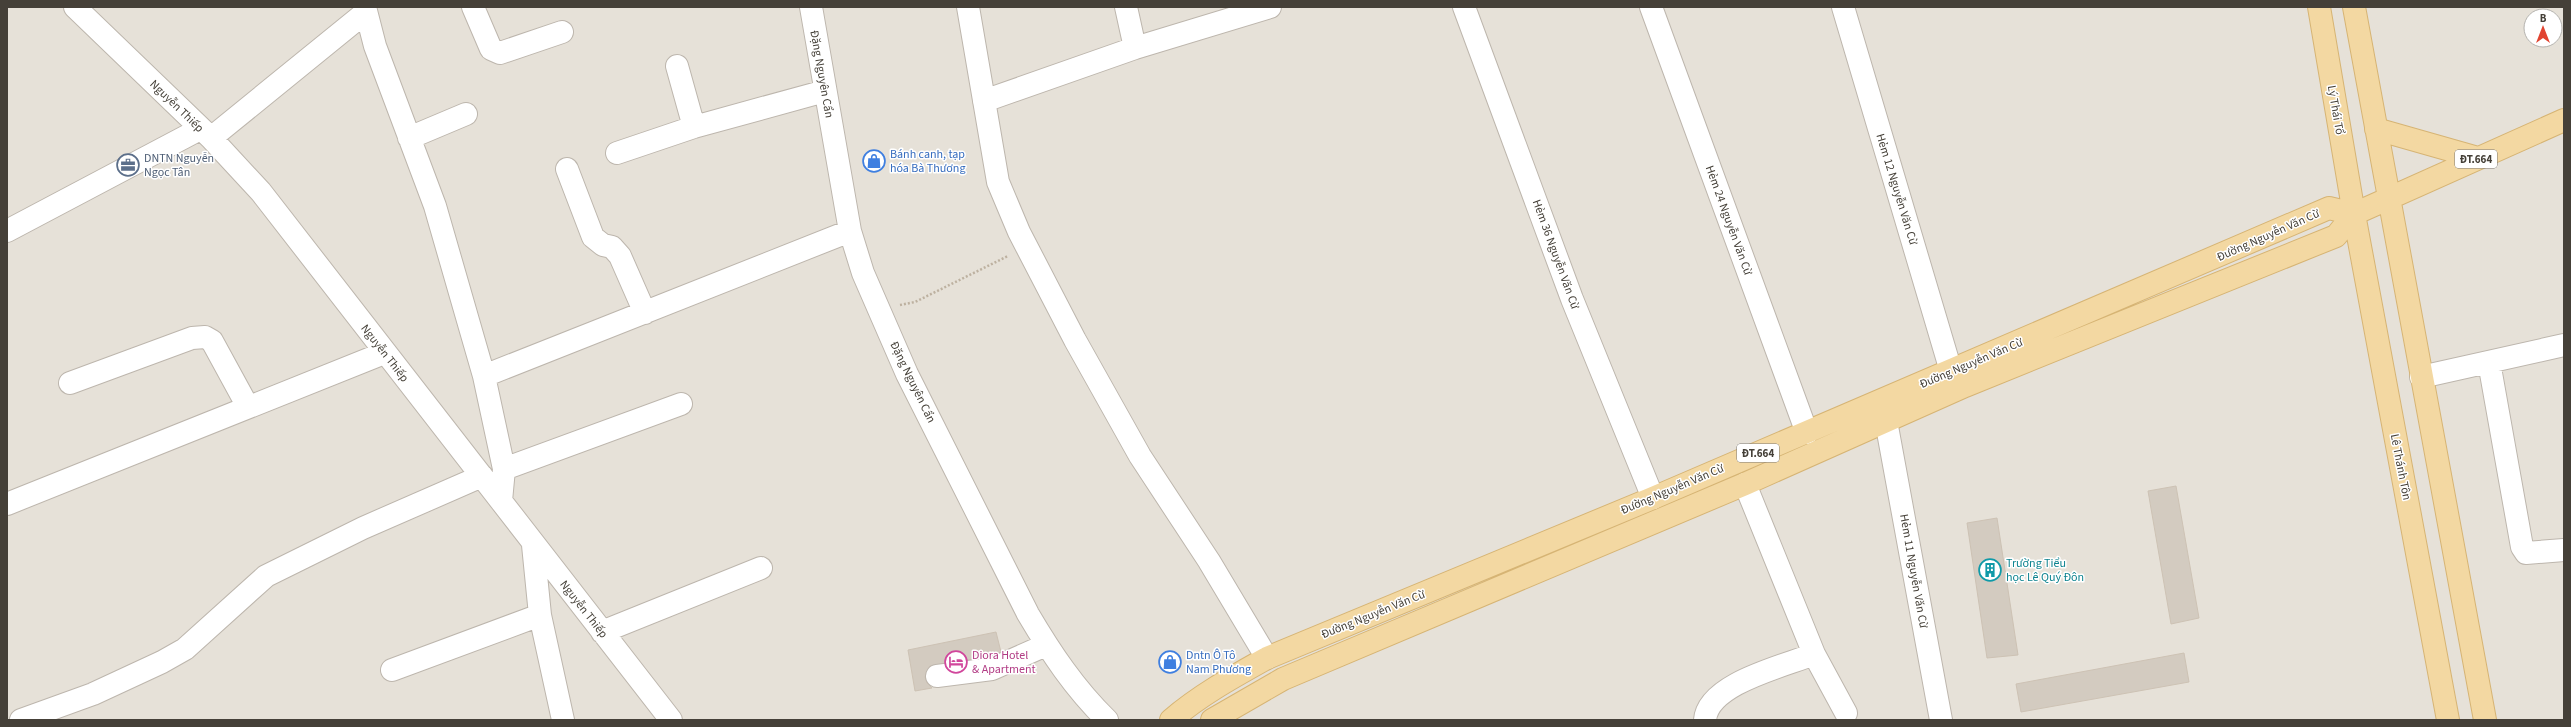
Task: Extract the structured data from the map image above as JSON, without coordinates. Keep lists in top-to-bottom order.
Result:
{
  "streets": {
    "main road": [
      "Lý Thái Tổ",
      "ĐT.664",
      "Đường Nguyễn Văn Cừ",
      "Lê Thánh Tôn"
    ],
    "street": [
      "Đặng Nguyên Cẩn",
      "Nguyễn Thiếp",
      "Hẻm 12 Nguyễn Văn Cừ",
      "Hẻm 24 Nguyễn Văn Cừ",
      "Hẻm 36 Nguyễn Văn Cừ",
      "Hẻm 11 Nguyễn Văn Cừ"
    ]
  },
  "crossings": [
    ["Lý Thái Tổ", "ĐT.664"],
    ["Lý Thái Tổ", "Đường Nguyễn Văn Cừ"],
    ["Lý Thái Tổ", "Lê Thánh Tôn"],
    ["ĐT.664", "Đường Nguyễn Văn Cừ"],
    ["ĐT.664", "Lê Thánh Tôn"],
    ["Hẻm 12 Nguyễn Văn Cừ", "Đường Nguyễn Văn Cừ"],
    ["Hẻm 24 Nguyễn Văn Cừ", "Đường Nguyễn Văn Cừ"],
    ["Đường Nguyễn Văn Cừ", "Hẻm 36 Nguyễn Văn Cừ"],
    ["Đường Nguyễn Văn Cừ", "Lê Thánh Tôn"],
    ["Đường Nguyễn Văn Cừ", "Hẻm 11 Nguyễn Văn Cừ"]
  ],
  "places": {
    "shop": ["Bánh canh, tạp hóa Bà Thương", "Dntn Ô Tô Nam Phương"],
    "office": ["DNTN Nguyễn Ngọc Tân"],
    "building": ["Trường Tiểu học Lê Quý Đôn"],
    "hotel": ["Diora Hotel & Apartment"]
  },
  "north": "top"
}
